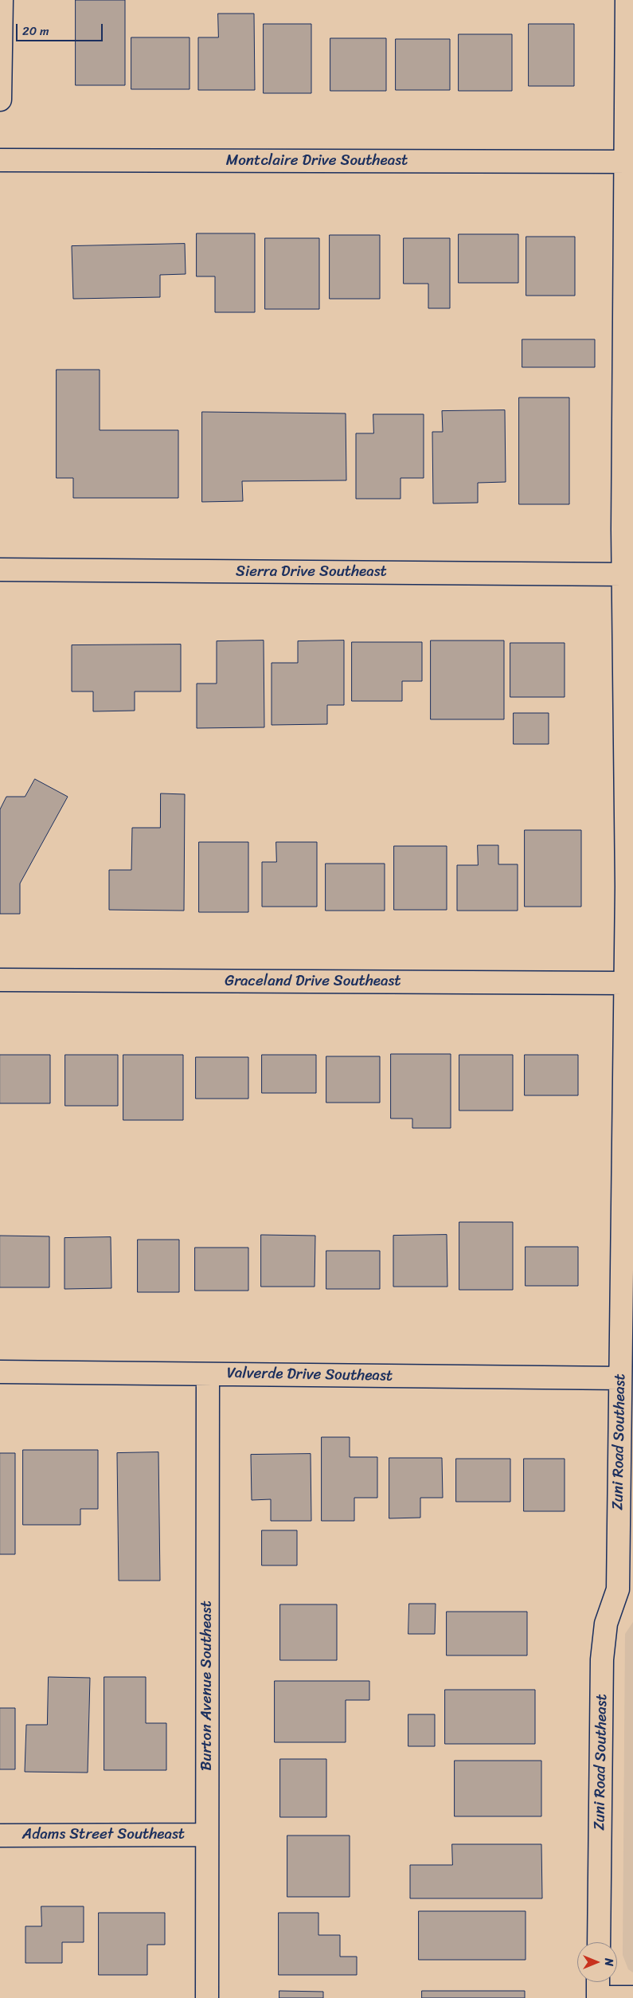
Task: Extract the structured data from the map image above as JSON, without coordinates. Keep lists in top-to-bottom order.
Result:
{
  "streets": {
    "street": [
      "Montclaire Drive Southeast",
      "Sierra Drive Southeast",
      "Graceland Drive Southeast",
      "Valverde Drive Southeast",
      "Zuni Road Southeast",
      "Burton Avenue Southeast",
      "Adams Street Southeast"
    ]
  },
  "crossings": [
    ["Montclaire Drive Southeast", "Zuni Road Southeast"],
    ["Sierra Drive Southeast", "Zuni Road Southeast"],
    ["Graceland Drive Southeast", "Zuni Road Southeast"],
    ["Valverde Drive Southeast", "Zuni Road Southeast"],
    ["Valverde Drive Southeast", "Burton Avenue Southeast"],
    ["Burton Avenue Southeast", "Adams Street Southeast"]
  ],
  "scale_bar": "20 m",
  "north": "right"
}
